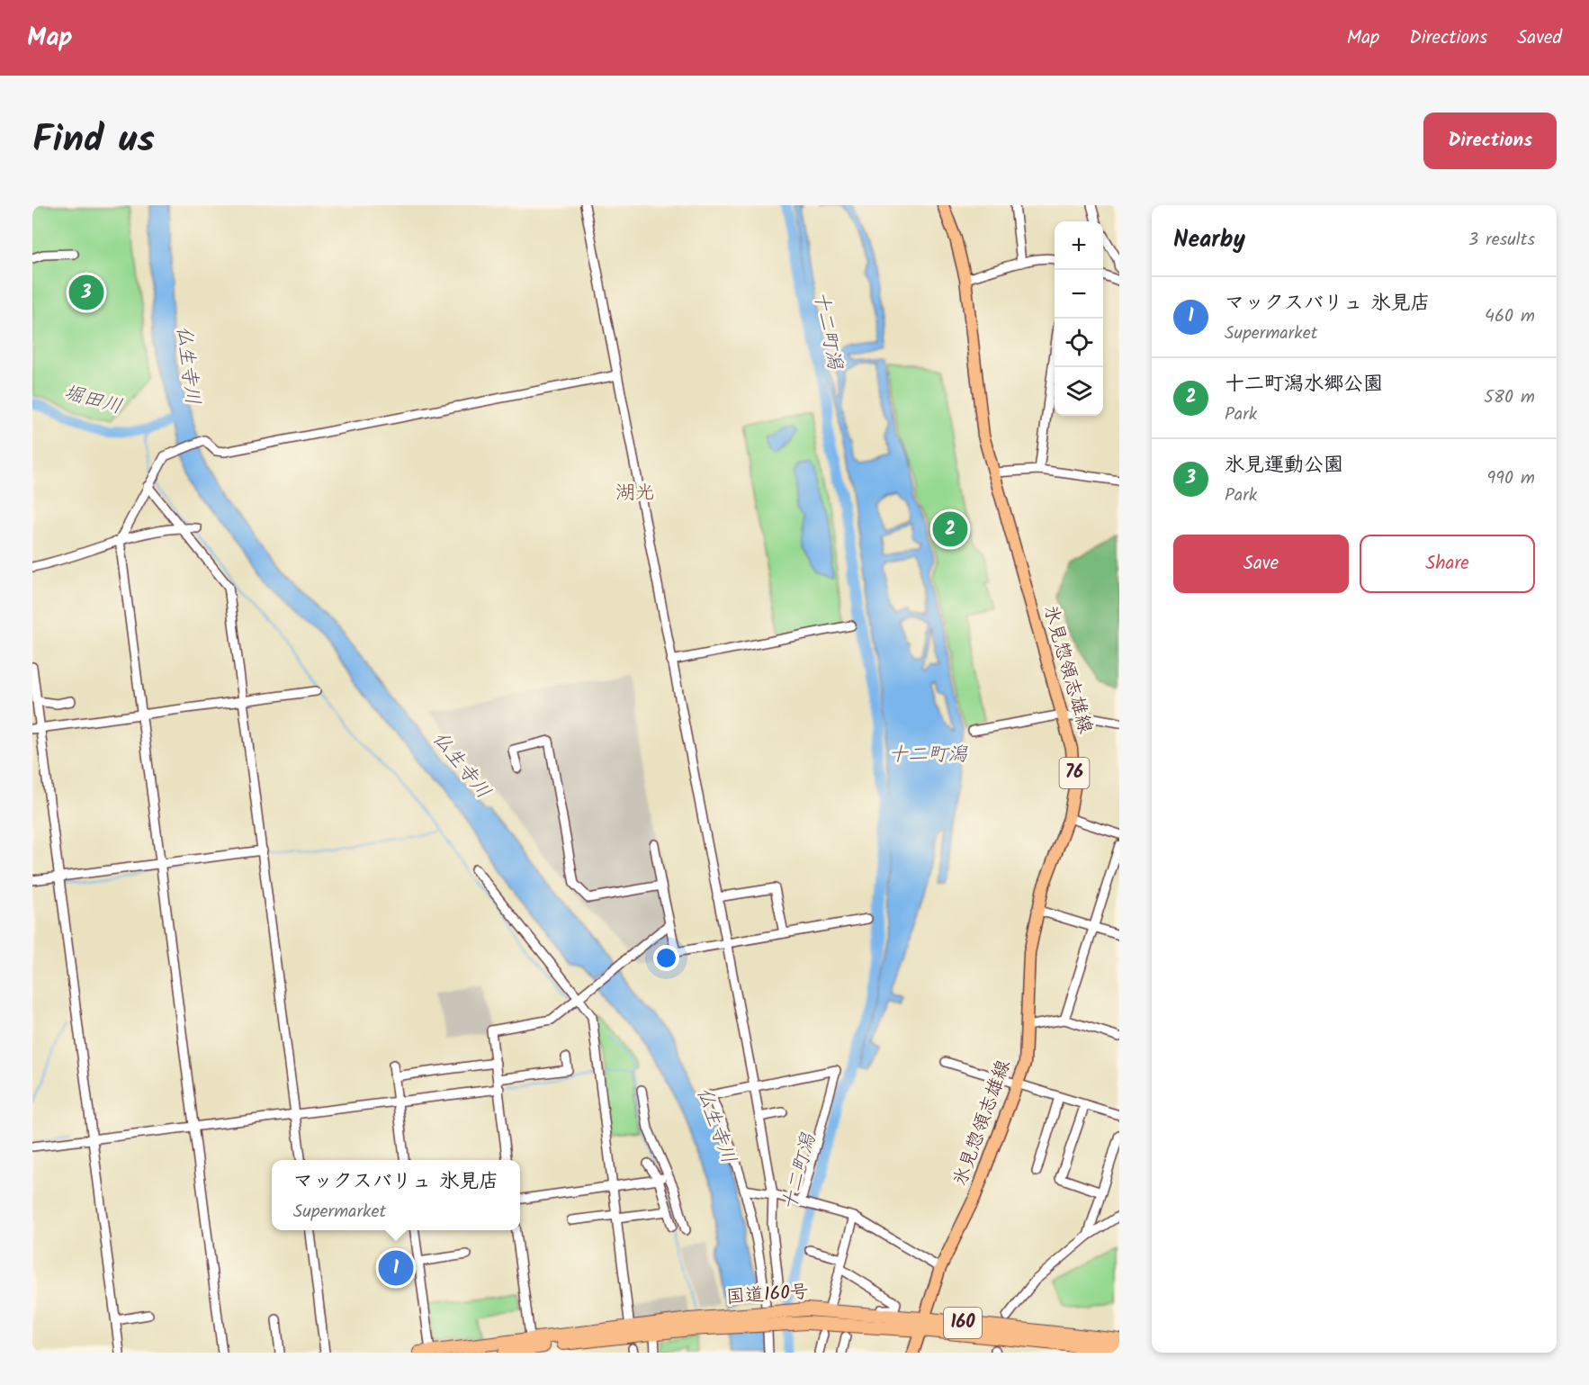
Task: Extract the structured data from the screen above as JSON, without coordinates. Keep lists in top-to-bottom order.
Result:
{
  "streets": {
    "highway": ["国道160号", "160"],
    "main road": ["氷見惣領志雄線", "76"]
  },
  "crossings": [
    ["氷見惣領志雄線", "国道160号"]
  ],
  "districts": ["湖光"],
  "water": ["十二町潟", "仏生寺川", "堀田川"],
  "page": {
    "header": "Map",
    "nav": ["Map", "Directions", "Saved"],
    "title": "Find us",
    "buttons": [
      "Directions",
      ["Save", "Share"]
    ],
    "heading": ["Nearby", "3 results"],
    "map_buttons": ["+", "−"],
    "pins": ["3", "2", "1"],
    "list": [
      {
        "mark": "1",
        "name": "マックスバリュ 氷見店",
        "note": "Supermarket",
        "value": "460 m"
      },
      {
        "mark": "2",
        "name": "十二町潟水郷公園",
        "note": "Park",
        "value": "580 m"
      },
      {
        "mark": "3",
        "name": "氷見運動公園",
        "note": "Park",
        "value": "990 m"
      }
    ],
    "popup": ["マックスバリュ 氷見店", "Supermarket"]
  }
}
